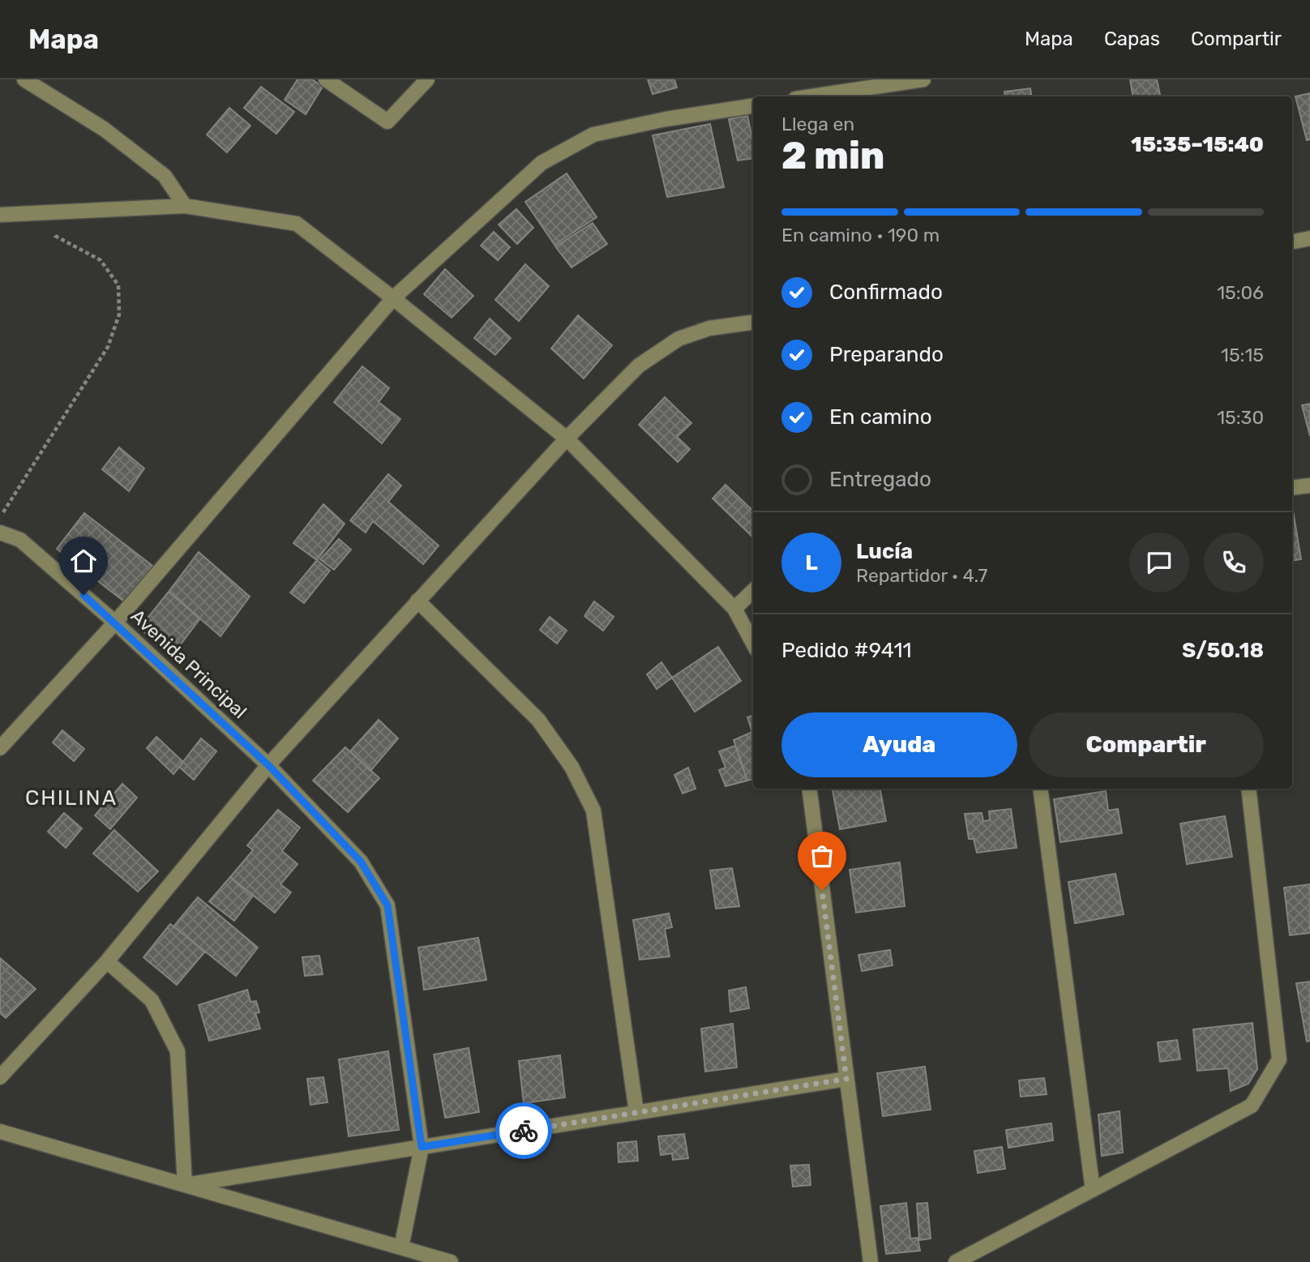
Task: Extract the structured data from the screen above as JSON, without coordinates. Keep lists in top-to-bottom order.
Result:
{
  "streets": {
    "street": ["Avenida Principal"]
  },
  "districts": ["CHILINA"],
  "page": {
    "header": "Mapa",
    "nav": ["Mapa", "Capas", "Compartir"],
    "heading": ["2 min", "Llega en", "15:35–15:40"],
    "panel": [
      "Lucía",
      "Repartidor · 4.7",
      "Pedido #9411",
      "S/50.18"
    ],
    "bar": "En camino · 190 m",
    "list": [
      ["Confirmado", "15:06"],
      ["Preparando", "15:15"],
      ["En camino", "15:30"],
      "Entregado"
    ],
    "round": "L",
    "buttons": ["Ayuda", "Compartir"]
  }
}
